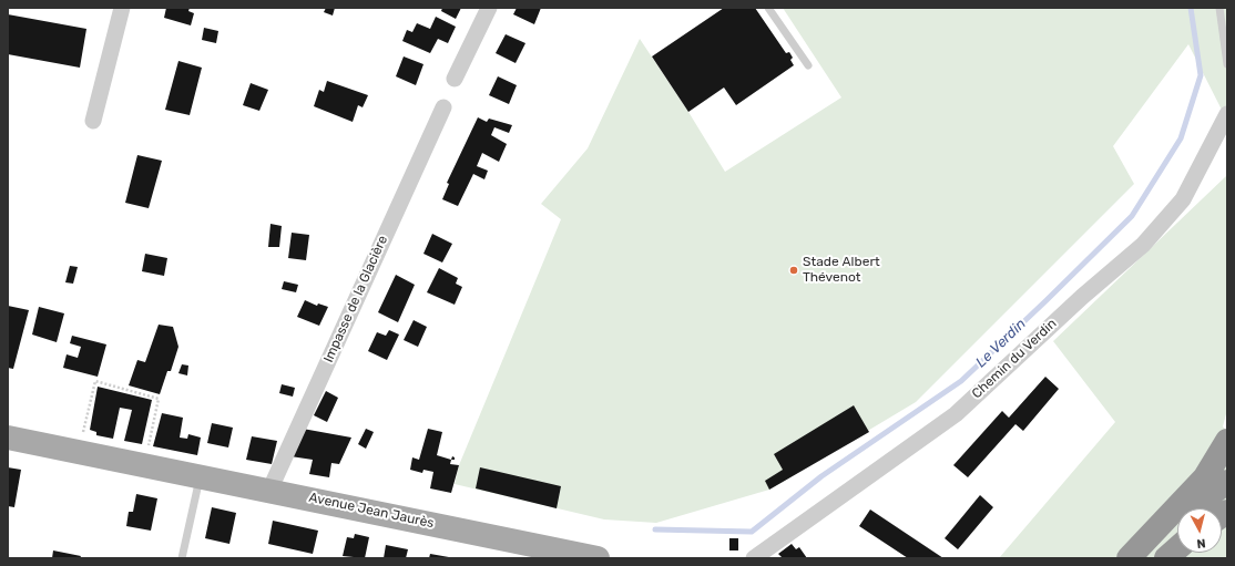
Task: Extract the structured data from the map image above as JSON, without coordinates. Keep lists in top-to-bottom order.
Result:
{
  "streets": {
    "main road": ["Avenue Jean Jaurès"],
    "street": ["Impasse de la Glacière", "Chemin du Verdin"]
  },
  "crossings": [
    ["Impasse de la Glacière", "Avenue Jean Jaurès"]
  ],
  "water": ["Le Verdin"],
  "places": ["Stade Albert Thévenot"],
  "north": "bottom"
}
